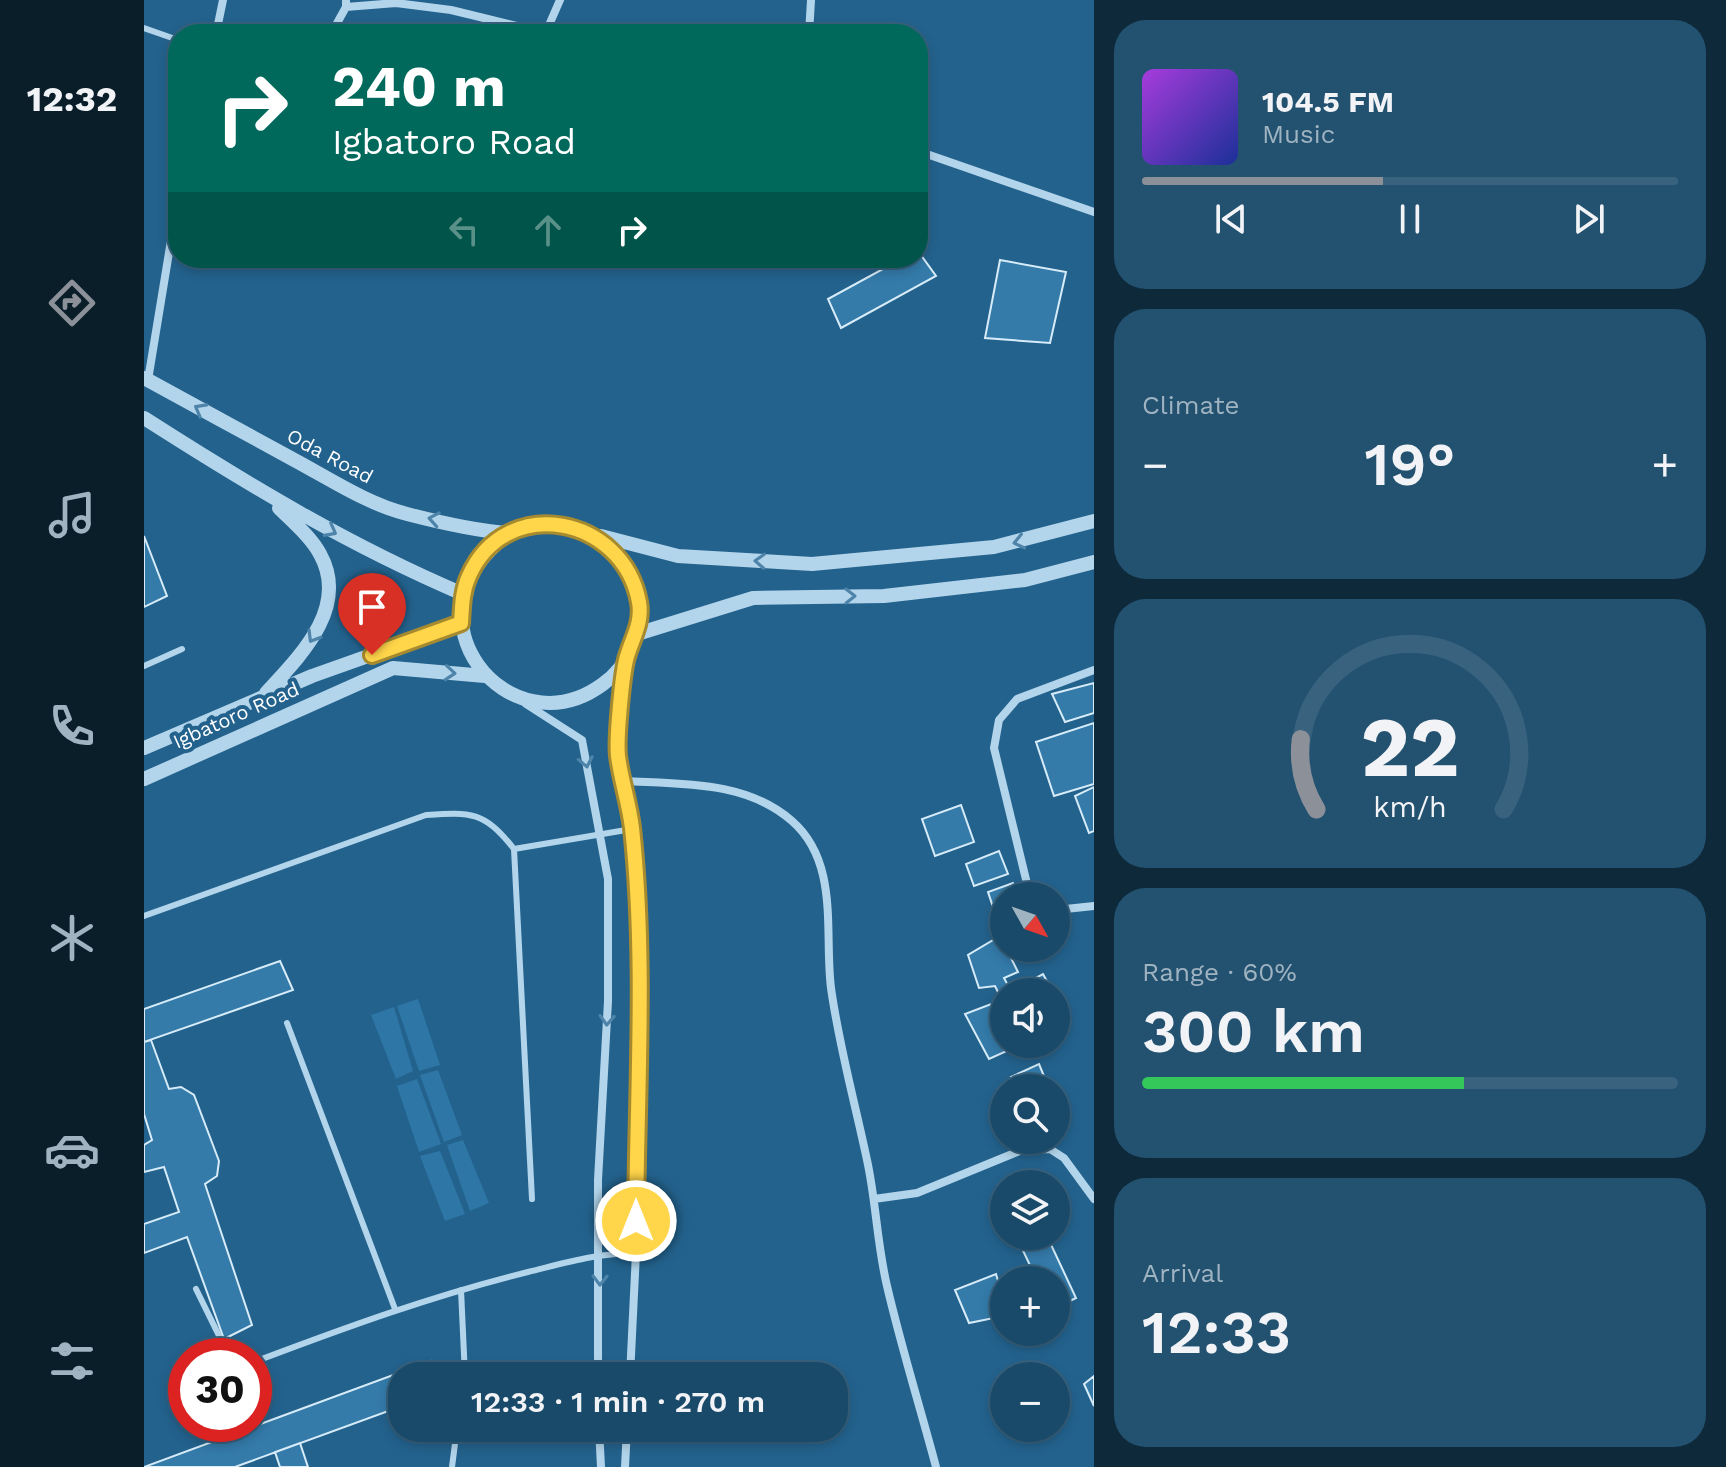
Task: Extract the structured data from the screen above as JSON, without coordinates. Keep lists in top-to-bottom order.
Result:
{
  "streets": {
    "street": ["Oda Road", "Igbatoro Road"]
  },
  "crossings": [
    ["Oda Road", "Igbatoro Road"]
  ],
  "north": "bottom right",
  "page": {
    "tabs": "12:32",
    "turn": ["240 m", "Igbatoro Road"],
    "song": ["104.5 FM", "Music"],
    "tile": [
      "Climate",
      ["Range · 60%", "300 km"],
      ["Arrival", "12:33"]
    ],
    "heat": ["−", "19°", "+"],
    "map_buttons": ["+", "−"],
    "limit": "30",
    "trip": "12:33 · 1 min · 270 m",
    "gauge": ["22", "km/h"]
  }
}
